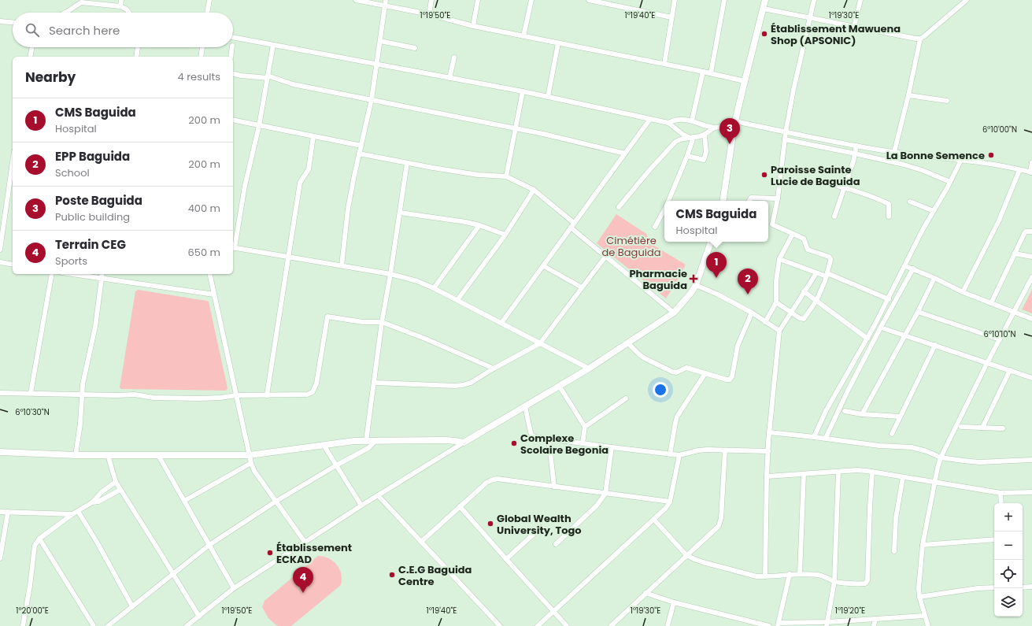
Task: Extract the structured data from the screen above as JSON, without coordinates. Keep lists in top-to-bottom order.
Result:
{
  "parks": ["Cimétière de Baguida"],
  "places": {
    "other": [
      "Établissement Mawuena Shop (APSONIC)",
      "La Bonne Semence",
      "Paroisse Sainte Lucie de Baguida",
      "Complexe Scolaire Begonia",
      "Global Wealth University, Togo",
      "Établissement ECKAD",
      "C.E.G Baguida Centre"
    ],
    "health": ["Pharmacie Baguida"]
  },
  "page": {
    "search": "Search here",
    "heading": ["Nearby", "4 results"],
    "list": [
      {
        "mark": "1",
        "name": "CMS Baguida",
        "note": "Hospital",
        "value": "200 m"
      },
      {
        "mark": "2",
        "name": "EPP Baguida",
        "note": "School",
        "value": "200 m"
      },
      {
        "mark": "3",
        "name": "Poste Baguida",
        "note": "Public building",
        "value": "400 m"
      },
      {
        "mark": "4",
        "name": "Terrain CEG",
        "note": "Sports",
        "value": "650 m"
      }
    ],
    "pins": [
      "3",
      "1",
      "2",
      "4"
    ],
    "popup": ["CMS Baguida", "Hospital"],
    "map_buttons": ["+", "−"]
  },
  "coordinates": [
    "1°19'50\"E",
    "1°19'40\"E",
    "1°19'30\"E",
    "6°10'00\"N",
    "6°10'10\"N",
    "6°10'30\"N",
    "1°20'00\"E",
    "1°19'20\"E"
  ]
}
